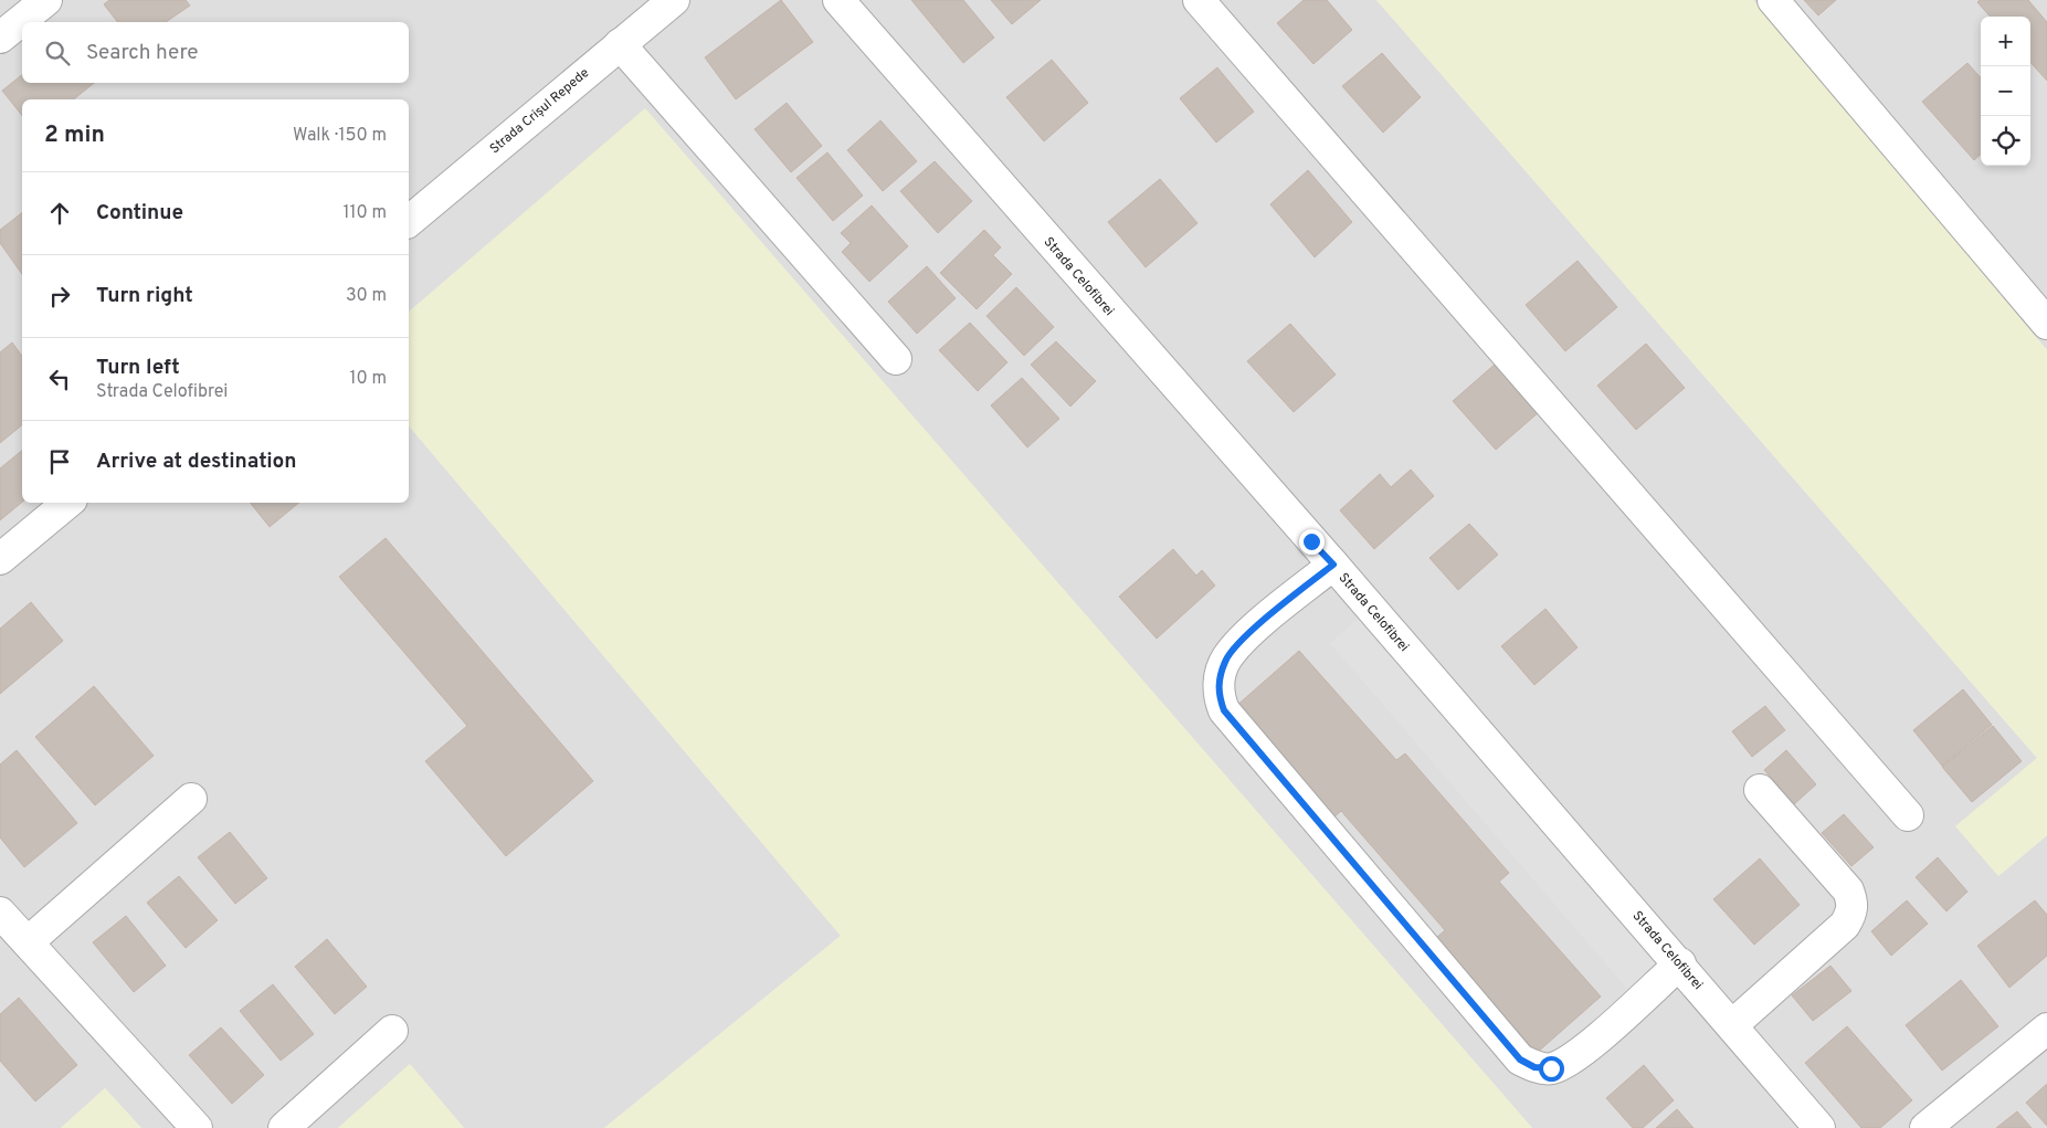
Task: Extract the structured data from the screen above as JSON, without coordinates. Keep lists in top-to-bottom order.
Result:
{
  "streets": {
    "street": ["Strada Crișul Repede", "Strada Celofibrei"]
  },
  "page": {
    "map_buttons": ["+", "−"],
    "search": "Search here",
    "heading": ["2 min", "Walk · 150 m"],
    "list": [
      ["Continue", "110 m"],
      ["Turn right", "30 m"],
      ["Turn left", "Strada Celofibrei", "10 m"],
      "Arrive at destination"
    ]
  }
}
